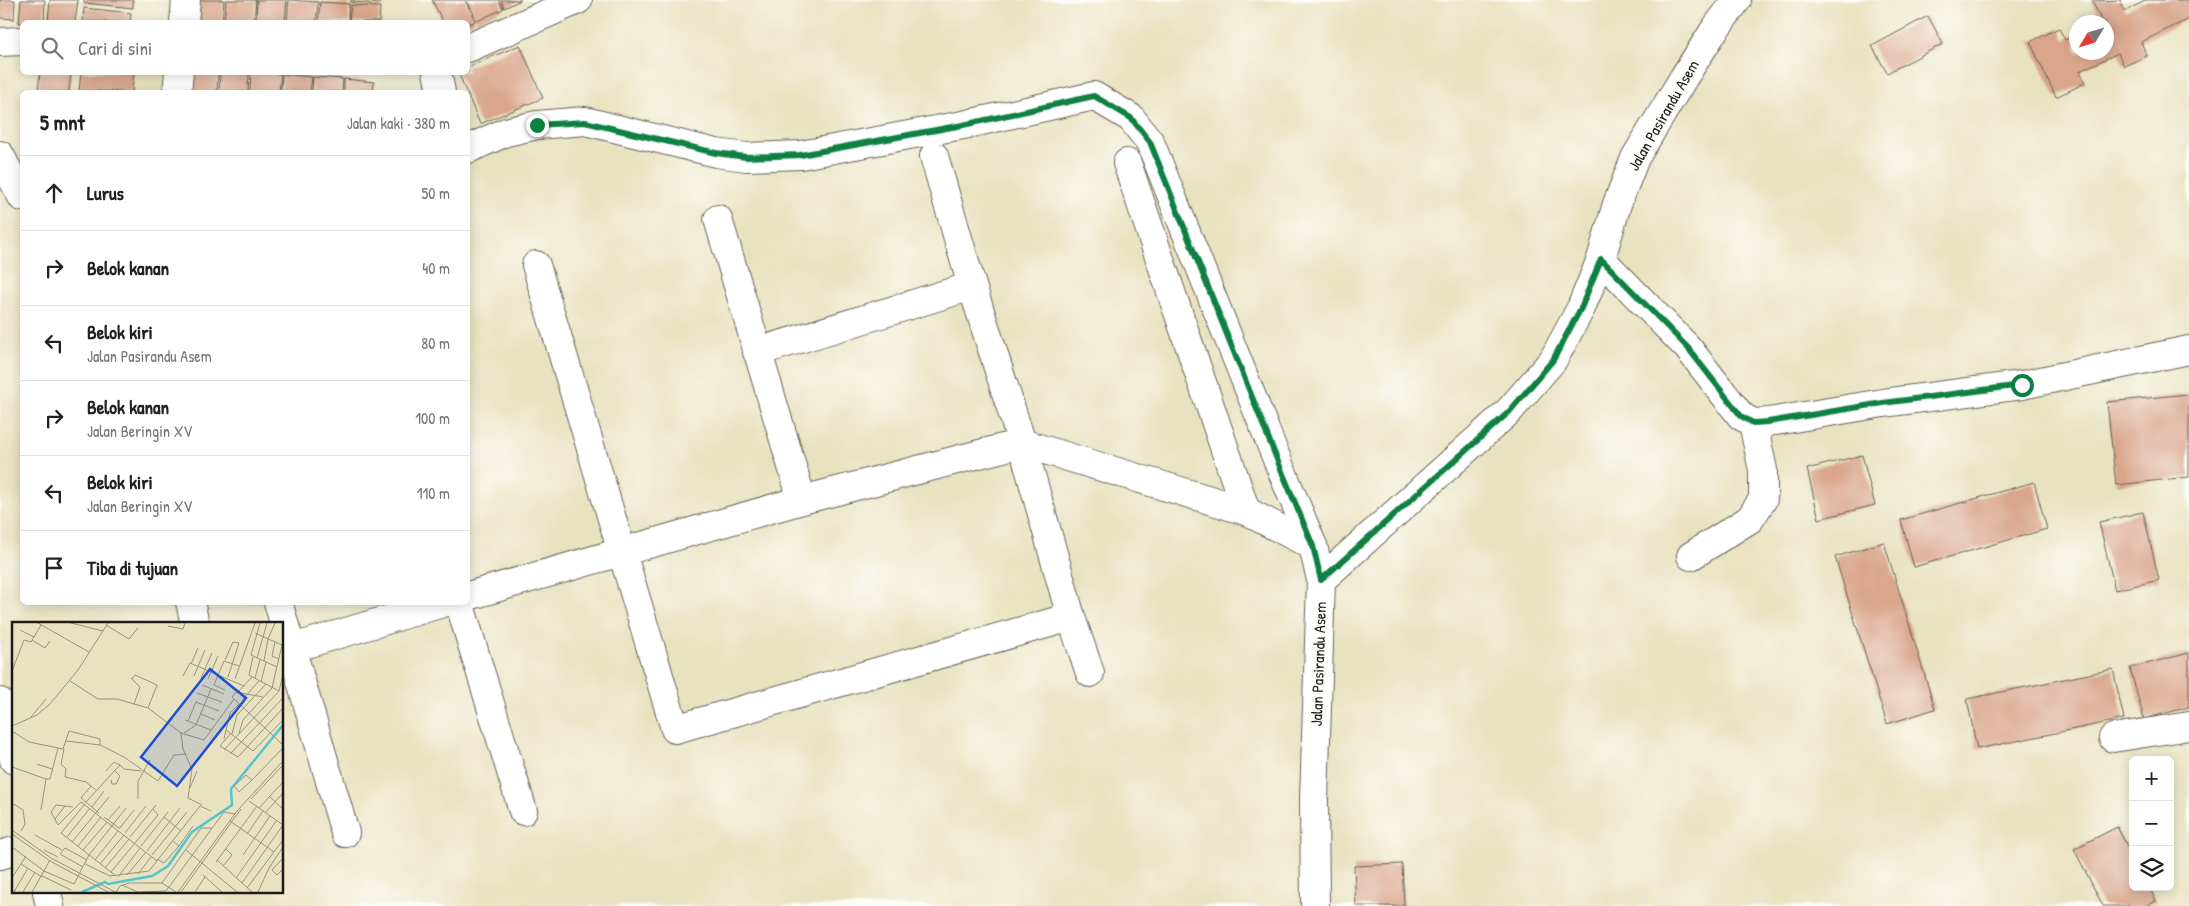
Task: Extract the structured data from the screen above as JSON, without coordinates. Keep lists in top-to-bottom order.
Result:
{
  "streets": {
    "street": ["Jalan Pasirandu Asem"]
  },
  "north": "bottom left",
  "page": {
    "search": "Cari di sini",
    "heading": ["5 mnt", "Jalan kaki · 380 m"],
    "list": [
      ["Lurus", "50 m"],
      ["Belok kanan", "40 m"],
      ["Belok kiri", "Jalan Pasirandu Asem", "80 m"],
      ["Belok kanan", "Jalan Beringin XV", "100 m"],
      ["Belok kiri", "Jalan Beringin XV", "110 m"],
      "Tiba di tujuan"
    ],
    "map_buttons": ["+", "−"]
  }
}
